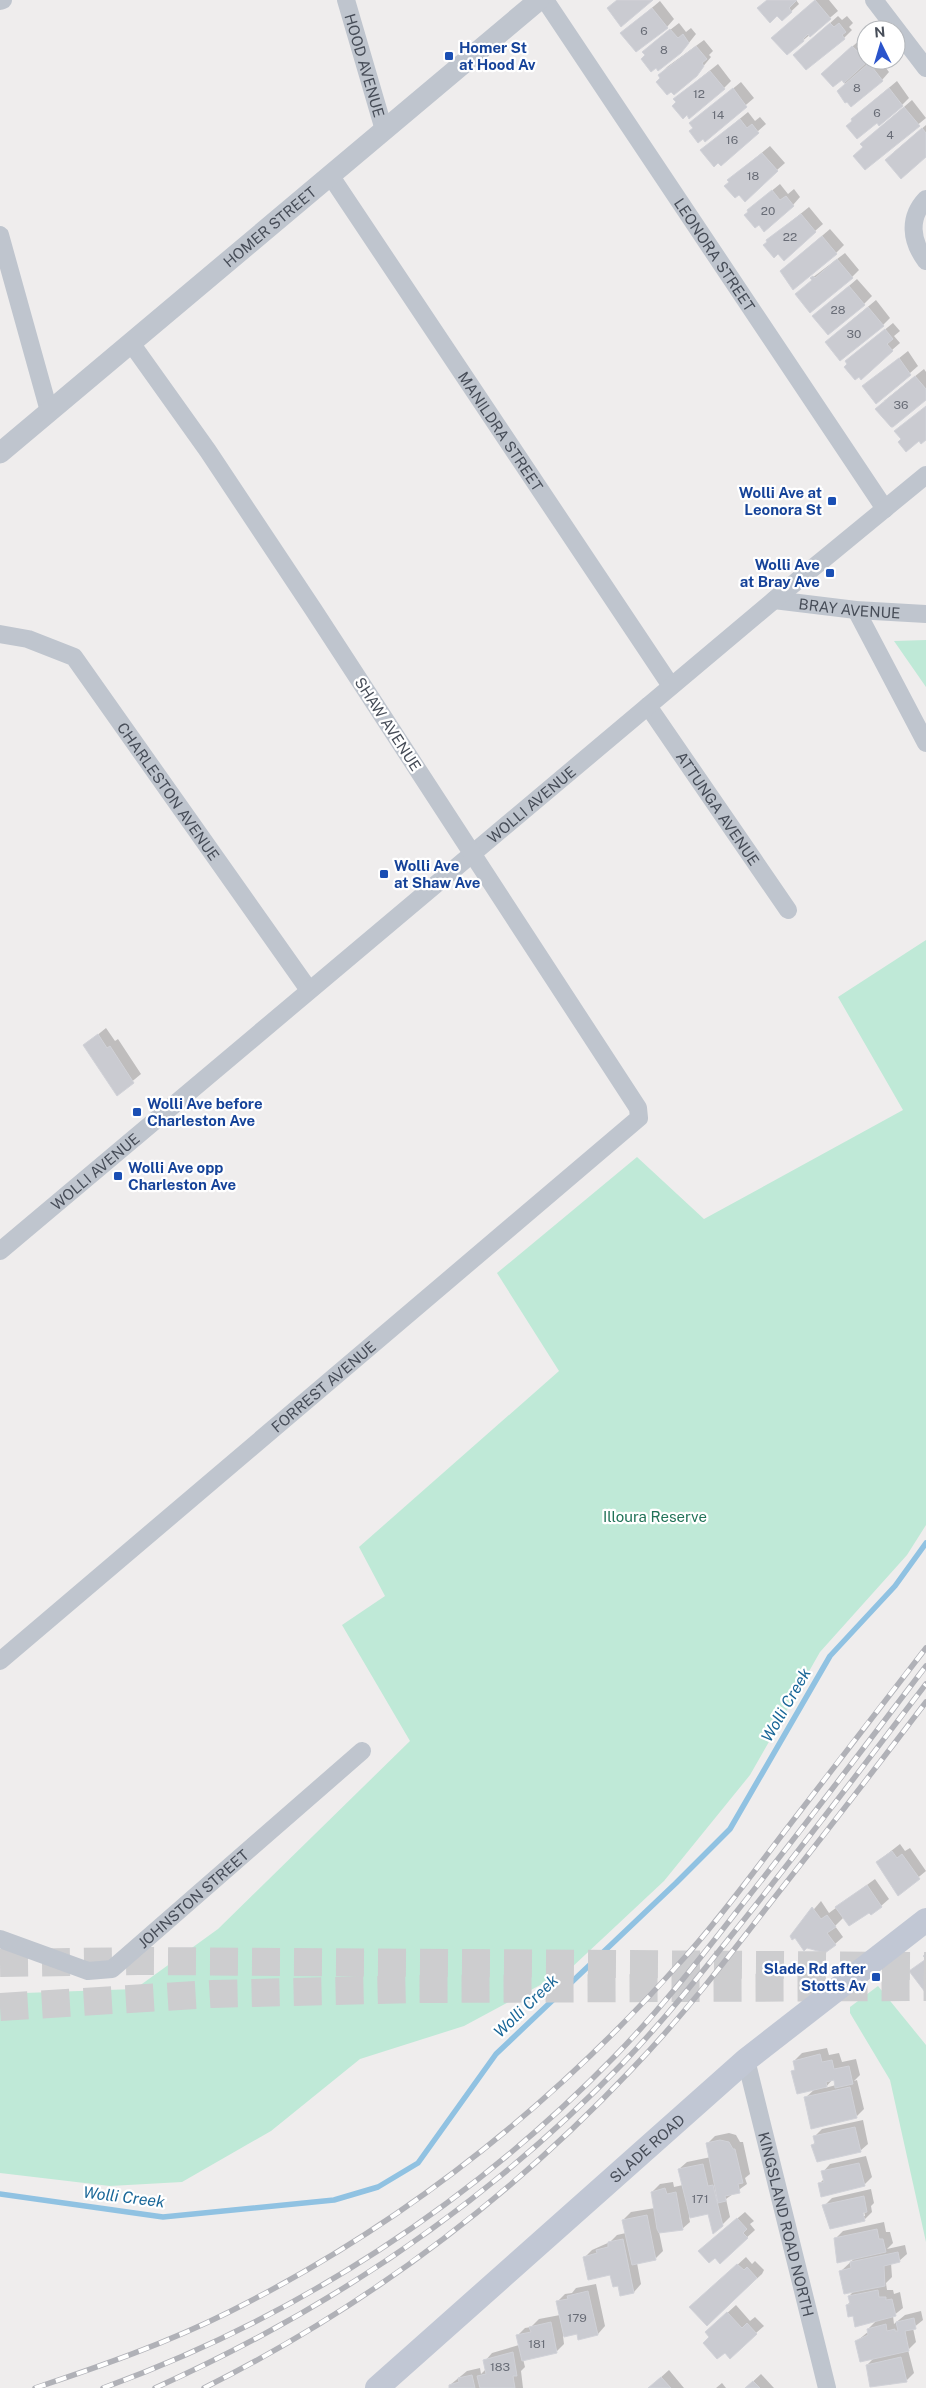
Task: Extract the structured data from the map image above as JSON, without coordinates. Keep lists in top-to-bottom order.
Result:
{
  "streets": {
    "main road": ["SLADE ROAD"],
    "street": [
      "HOOD AVENUE",
      "HOMER STREET",
      "LEONORA STREET",
      "MANILDRA STREET",
      "BRAY AVENUE",
      "SHAW AVENUE",
      "CHARLESTON AVENUE",
      "WOLLI AVENUE",
      "ATTUNGA AVENUE",
      "FORREST AVENUE",
      "JOHNSTON STREET",
      "KINGSLAND ROAD NORTH"
    ]
  },
  "crossings": [
    ["HOOD AVENUE", "HOMER STREET"],
    ["HOMER STREET", "MANILDRA STREET"],
    ["HOMER STREET", "SHAW AVENUE"],
    ["LEONORA STREET", "WOLLI AVENUE"],
    ["MANILDRA STREET", "WOLLI AVENUE"],
    ["BRAY AVENUE", "WOLLI AVENUE"],
    ["SHAW AVENUE", "WOLLI AVENUE"],
    ["SHAW AVENUE", "FORREST AVENUE"],
    ["CHARLESTON AVENUE", "WOLLI AVENUE"],
    ["WOLLI AVENUE", "ATTUNGA AVENUE"],
    ["SLADE ROAD", "KINGSLAND ROAD NORTH"]
  ],
  "water": ["Wolli Creek"],
  "parks": ["Illoura Reserve"],
  "places": {
    "transit": [
      "Homer St at Hood Av",
      "Wolli Ave at Leonora St",
      "Wolli Ave at Bray Ave",
      "Wolli Ave at Shaw Ave",
      "Wolli Ave before Charleston Ave",
      "Wolli Ave opp Charleston Ave",
      "Slade Rd after Stotts Av"
    ]
  },
  "house_numbers": [
    "6",
    "8",
    "8",
    "12",
    "6",
    "14",
    "4",
    "16",
    "18",
    "20",
    "22",
    "28",
    "30",
    "36",
    "171",
    "179",
    "181",
    "183"
  ],
  "north": "top"
}
